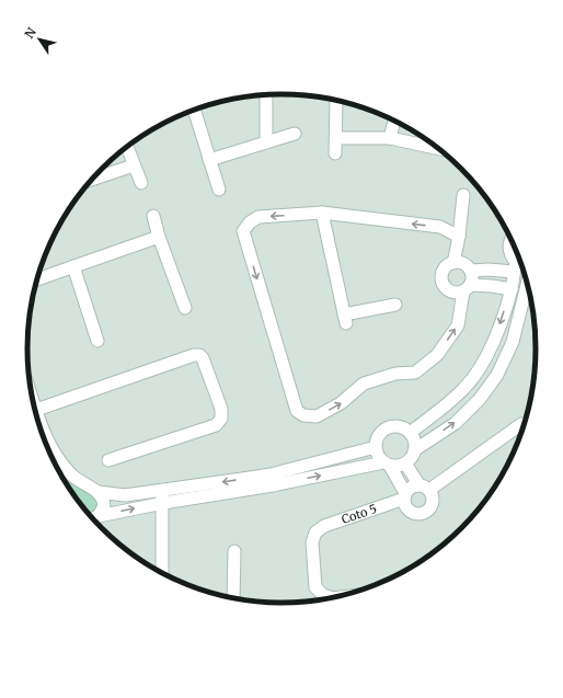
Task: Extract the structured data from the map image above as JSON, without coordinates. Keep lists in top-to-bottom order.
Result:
{
  "streets": {
    "street": ["Coto 5"]
  },
  "north": "top left"
}
